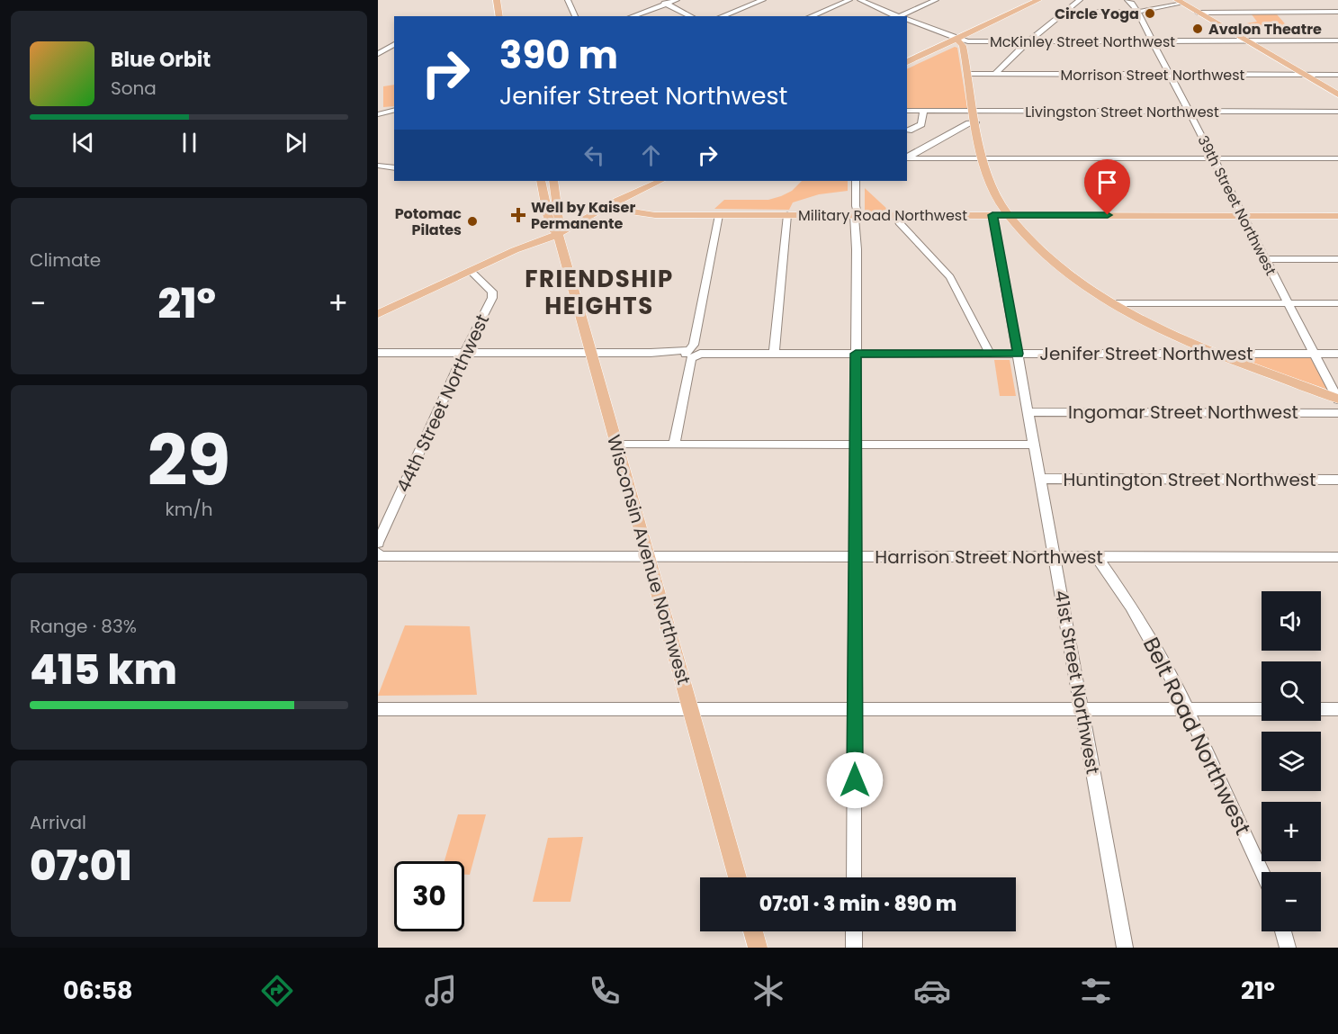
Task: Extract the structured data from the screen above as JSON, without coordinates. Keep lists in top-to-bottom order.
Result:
{
  "streets": {
    "main road": ["Military Road Northwest", "Wisconsin Avenue Northwest", "41st Street Northwest"],
    "street": [
      "McKinley Street Northwest",
      "Morrison Street Northwest",
      "Livingston Street Northwest",
      "39th Street Northwest",
      "Jenifer Street Northwest",
      "44th Street Northwest",
      "Ingomar Street Northwest",
      "Huntington Street Northwest",
      "Harrison Street Northwest",
      "Belt Road Northwest"
    ]
  },
  "crossings": [
    ["McKinley Street Northwest", "39th Street Northwest"],
    ["McKinley Street Northwest", "41st Street Northwest"],
    ["Morrison Street Northwest", "39th Street Northwest"],
    ["Morrison Street Northwest", "41st Street Northwest"],
    ["Livingston Street Northwest", "39th Street Northwest"],
    ["Livingston Street Northwest", "41st Street Northwest"],
    ["39th Street Northwest", "Military Road Northwest"],
    ["39th Street Northwest", "Jenifer Street Northwest"],
    ["Military Road Northwest", "41st Street Northwest"],
    ["Jenifer Street Northwest", "44th Street Northwest"],
    ["Jenifer Street Northwest", "Wisconsin Avenue Northwest"],
    ["Jenifer Street Northwest", "41st Street Northwest"],
    ["Ingomar Street Northwest", "41st Street Northwest"],
    ["Huntington Street Northwest", "41st Street Northwest"],
    ["Harrison Street Northwest", "Wisconsin Avenue Northwest"],
    ["Harrison Street Northwest", "41st Street Northwest"],
    ["Harrison Street Northwest", "Belt Road Northwest"]
  ],
  "districts": ["FRIENDSHIP HEIGHTS"],
  "places": {
    "other": ["Circle Yoga", "Avalon Theatre", "Potomac Pilates"],
    "health": ["Well by Kaiser Permanente"]
  },
  "page": {
    "turn": ["390 m", "Jenifer Street Northwest"],
    "song": ["Blue Orbit", "Sona"],
    "tile": [
      "Climate",
      ["29", "km/h"],
      ["Range · 83%", "415 km"],
      ["Arrival", "07:01"]
    ],
    "heat": ["−", "21°", "+"],
    "map_buttons": ["+", "−"],
    "limit": "30",
    "trip": "07:01 · 3 min · 890 m",
    "tabs": ["06:58", "21°"]
  }
}
